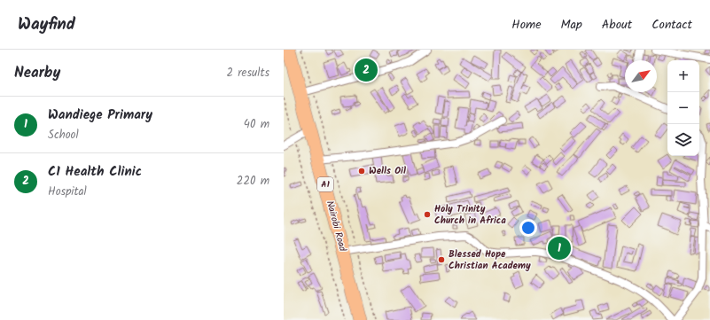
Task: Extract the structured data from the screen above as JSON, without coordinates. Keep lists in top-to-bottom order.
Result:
{
  "streets": {
    "highway": ["A1", "Nairobi Road"]
  },
  "places": ["Wells Oil", "Holy Trinity Church in Africa", "Blessed Hope Christian Academy"],
  "north": "top right",
  "page": {
    "header": "Wayfind",
    "nav": [
      "Home",
      "Map",
      "About",
      "Contact"
    ],
    "heading": ["Nearby", "2 results"],
    "pins": ["2", "1"],
    "map_buttons": ["+", "−"],
    "list": [
      {
        "mark": "1",
        "name": "Wandiege Primary",
        "note": "School",
        "value": "40 m"
      },
      {
        "mark": "2",
        "name": "C1 Health Clinic",
        "note": "Hospital",
        "value": "220 m"
      }
    ]
  }
}
